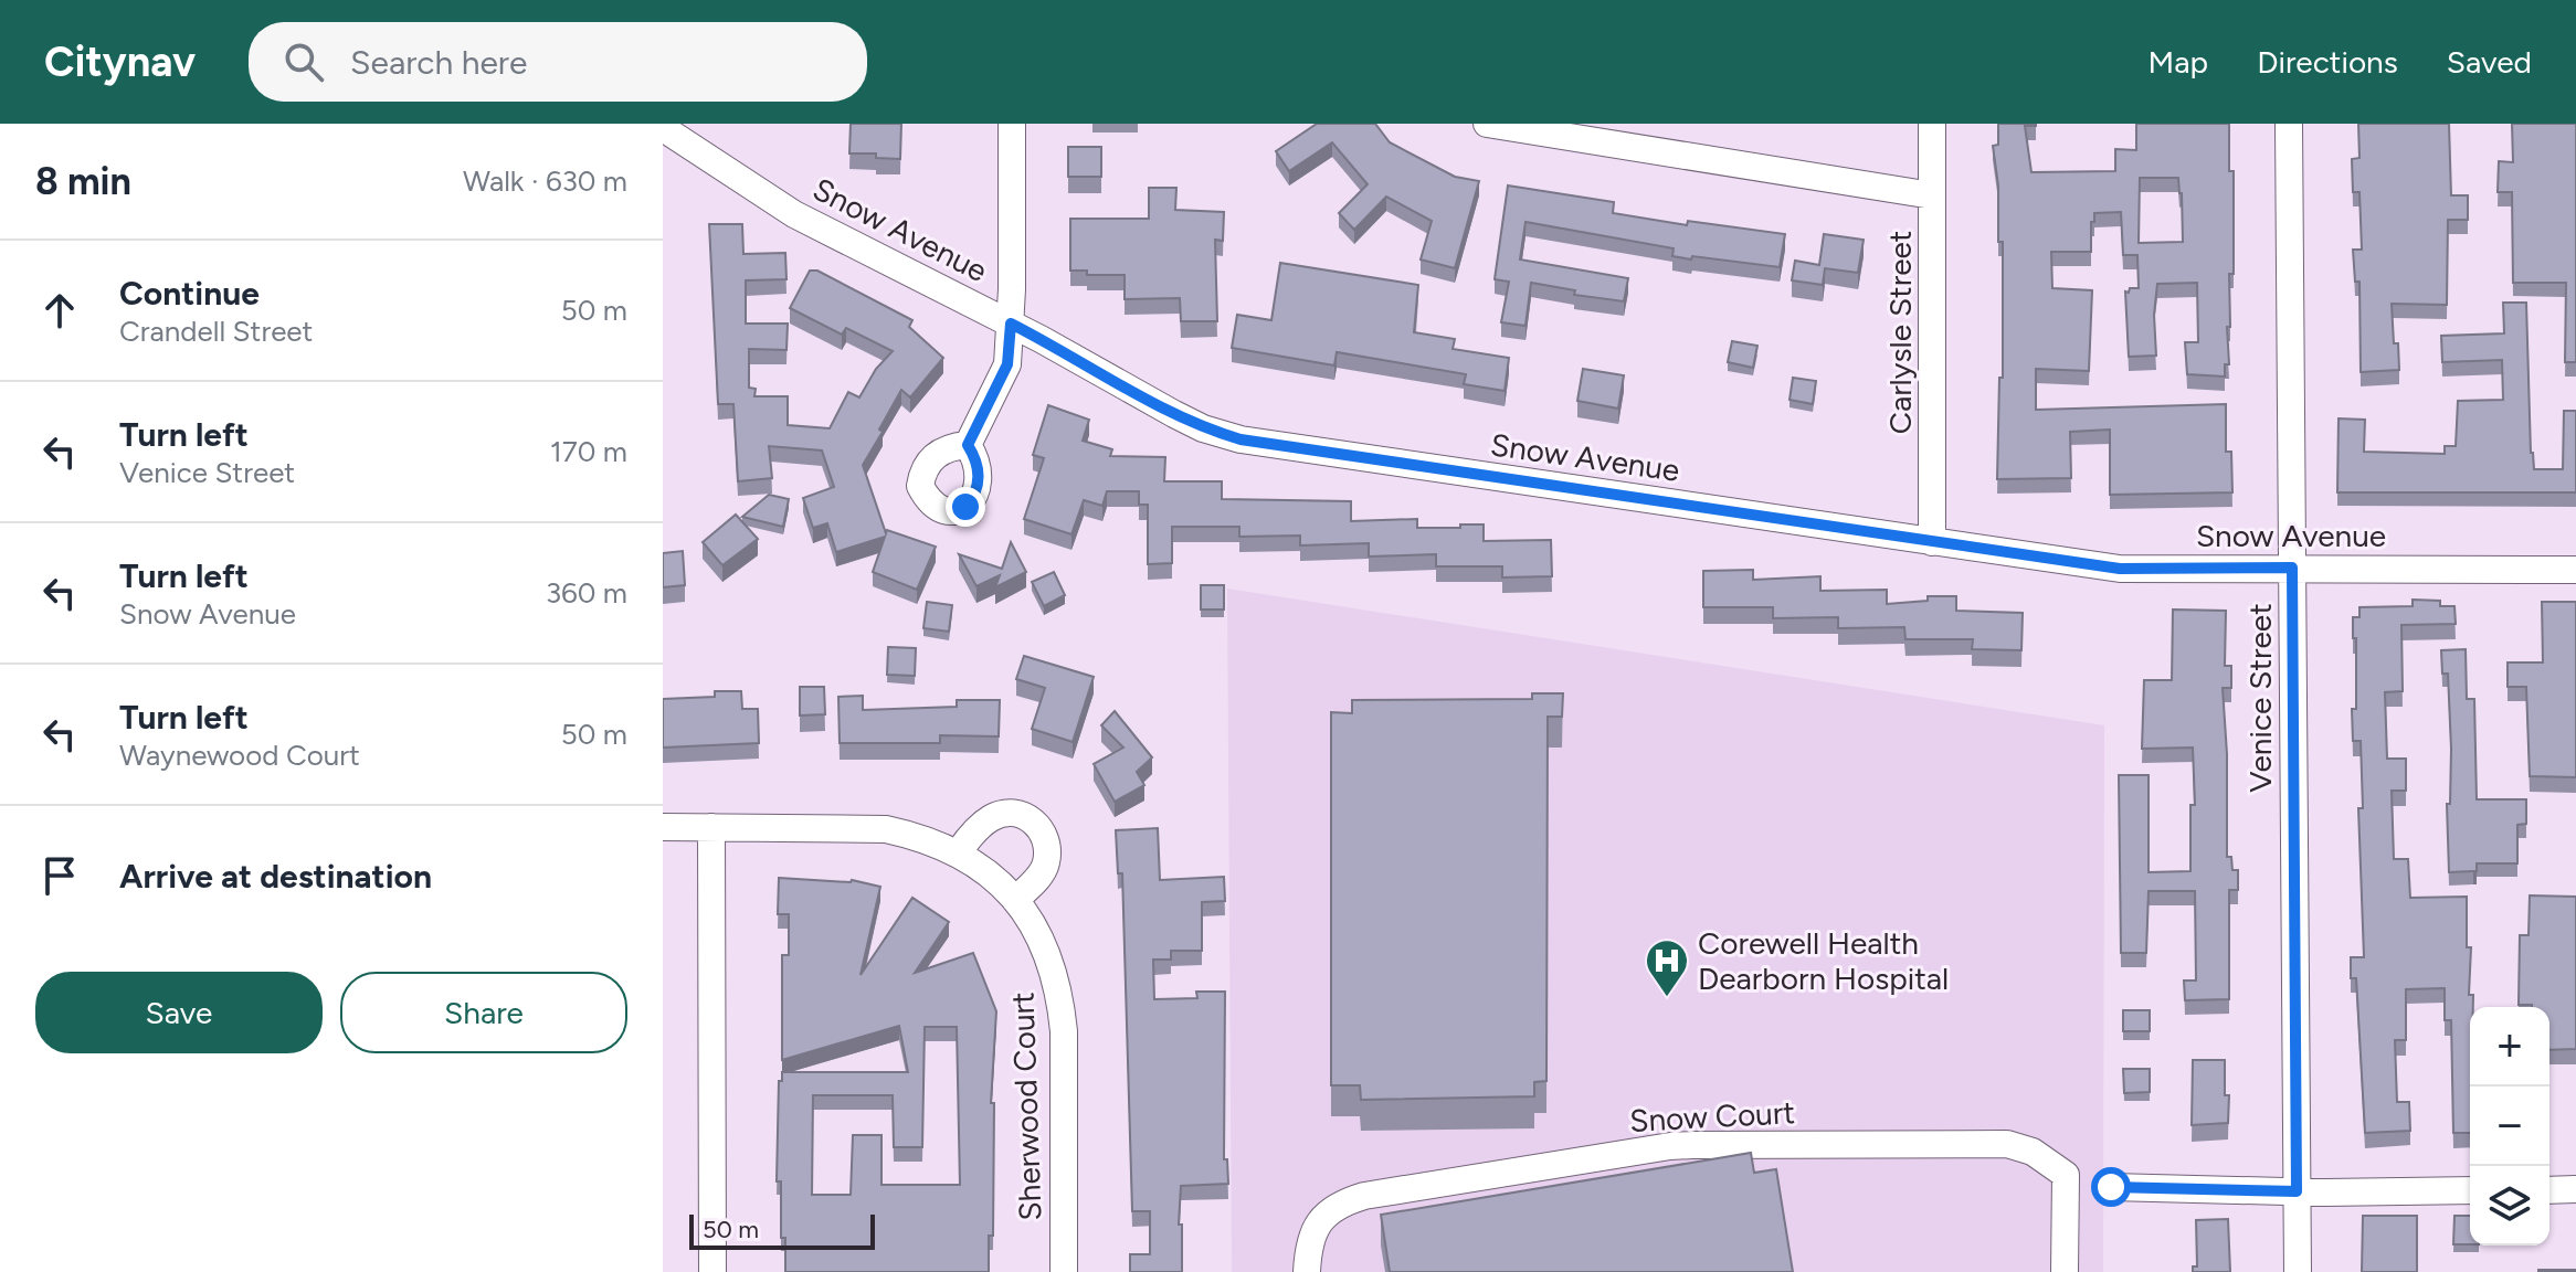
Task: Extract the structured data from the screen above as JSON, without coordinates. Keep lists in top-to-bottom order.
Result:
{
  "streets": {
    "street": [
      "Snow Avenue",
      "Carlysle Street",
      "Venice Street",
      "Sherwood Court",
      "Snow Court"
    ]
  },
  "crossings": [
    ["Snow Avenue", "Carlysle Street"],
    ["Snow Avenue", "Venice Street"]
  ],
  "places": {
    "hospital": ["Corewell Health Dearborn Hospital"]
  },
  "scale_bar": "50 m",
  "page": {
    "header": "Citynav",
    "search": "Search here",
    "nav": ["Map", "Directions", "Saved"],
    "heading": ["8 min", "Walk · 630 m"],
    "list": [
      ["Continue", "Crandell Street", "50 m"],
      ["Turn left", "Venice Street", "170 m"],
      ["Turn left", "Snow Avenue", "360 m"],
      ["Turn left", "Waynewood Court", "50 m"],
      "Arrive at destination"
    ],
    "buttons": ["Save", "Share"],
    "map_buttons": ["+", "−"],
    "scale": "50 m"
  }
}
